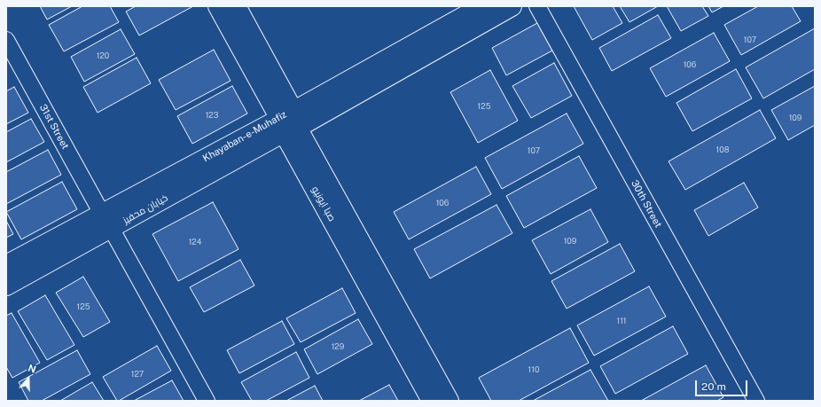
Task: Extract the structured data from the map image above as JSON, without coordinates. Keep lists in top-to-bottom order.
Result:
{
  "streets": {
    "street": [
      "31st Street",
      "Khayaban-e-Muhafiz",
      "صبا ایونیو",
      "30th Street",
      "خیابان محفیز"
    ]
  },
  "crossings": [
    ["31st Street", "خیابان محفیز"],
    ["Khayaban-e-Muhafiz", "صبا ایونیو"],
    ["Khayaban-e-Muhafiz", "خیابان محفیز"],
    ["صبا ایونیو", "خیابان محفیز"]
  ],
  "house_numbers": [
    "107",
    "120",
    "106",
    "125",
    "123",
    "109",
    "108",
    "107",
    "106",
    "109",
    "124",
    "125",
    "111",
    "129",
    "110",
    "127"
  ],
  "scale_bar": "20 m",
  "north": "top"
}
